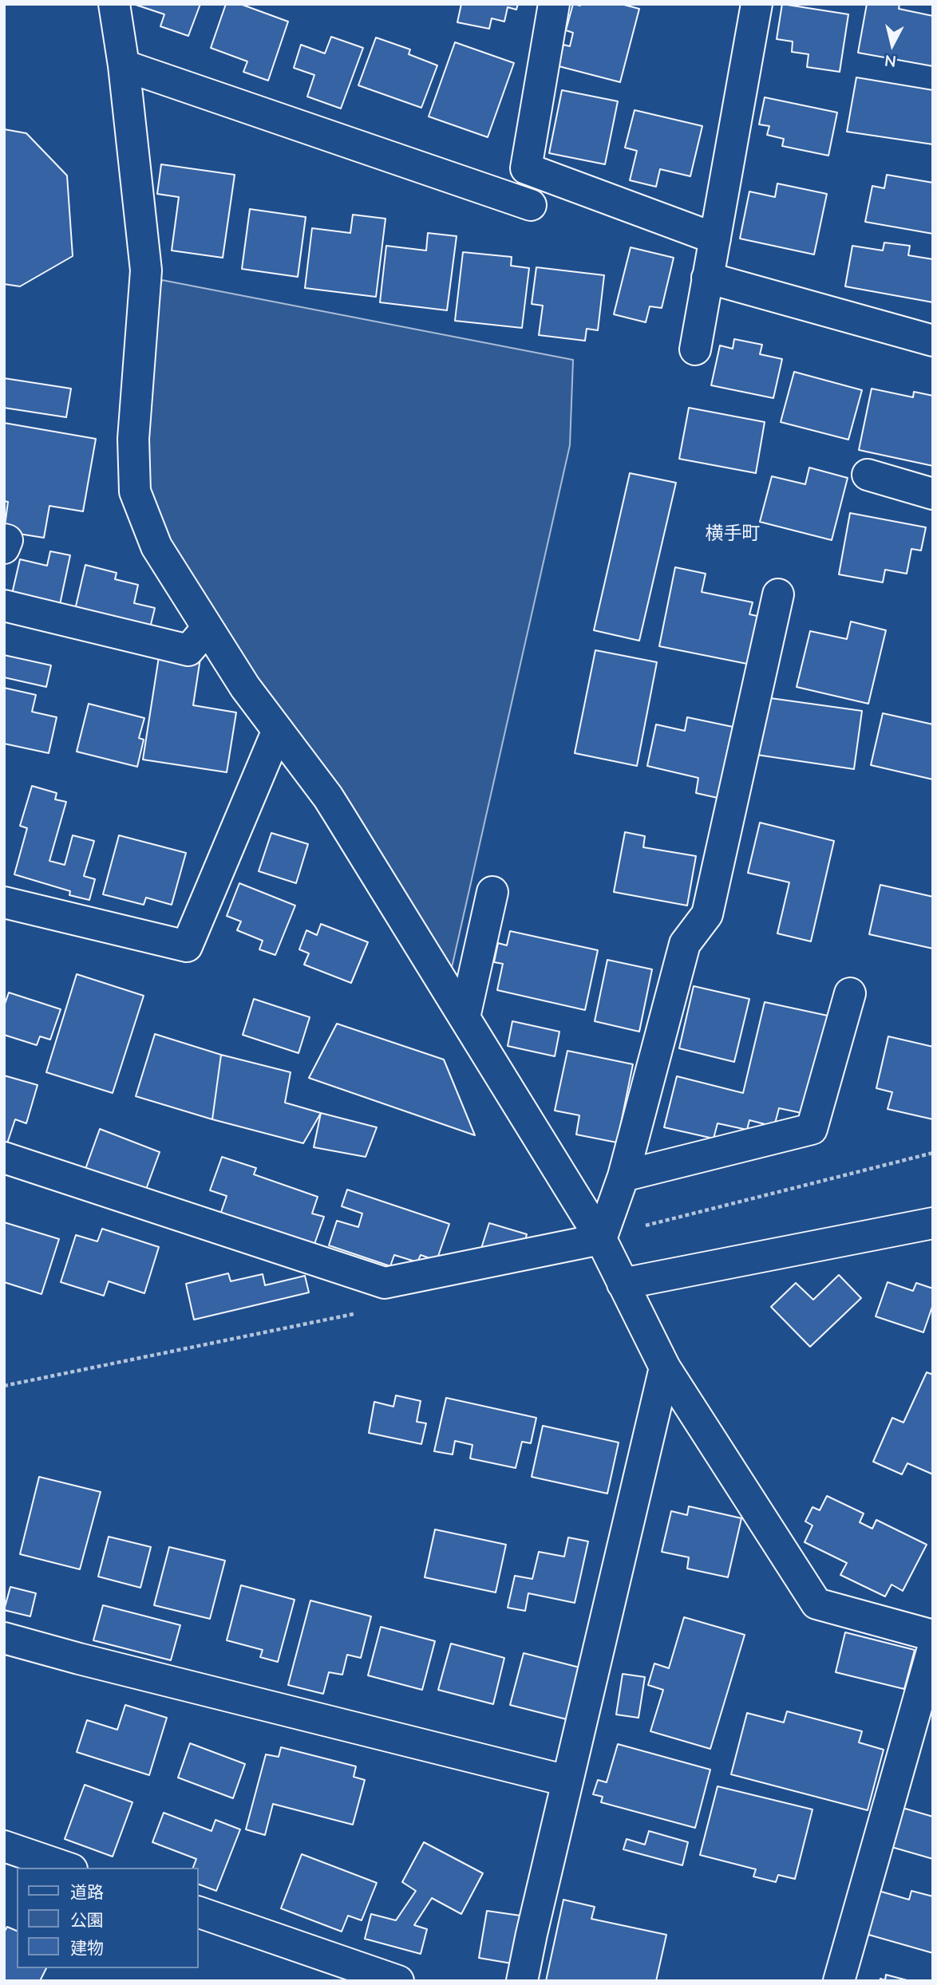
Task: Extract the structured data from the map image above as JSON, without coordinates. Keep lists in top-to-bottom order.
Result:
{
  "districts": ["横手町"],
  "legend": ["道路", "公園", "建物"],
  "north": "bottom"
}
